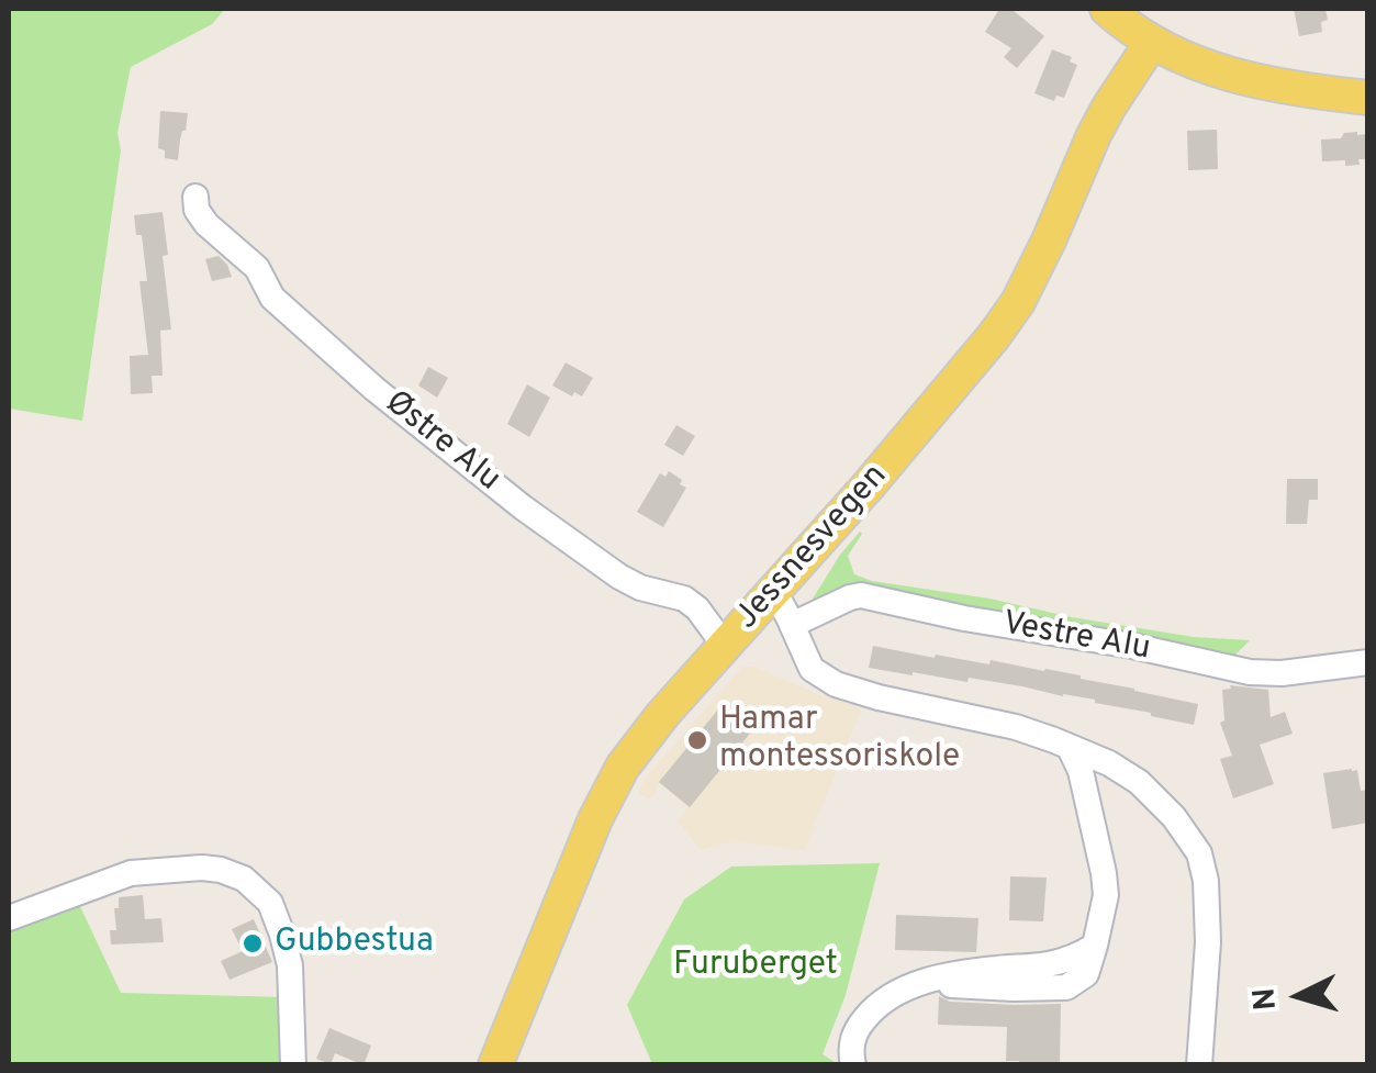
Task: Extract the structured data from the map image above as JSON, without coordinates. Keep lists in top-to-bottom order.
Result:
{
  "streets": {
    "main road": ["Jessnesvegen"],
    "street": ["Østre Alu", "Vestre Alu"]
  },
  "crossings": [
    ["Østre Alu", "Jessnesvegen"]
  ],
  "parks": ["Furuberget"],
  "places": ["Hamar montessoriskole", "Gubbestua"],
  "north": "left"
}
